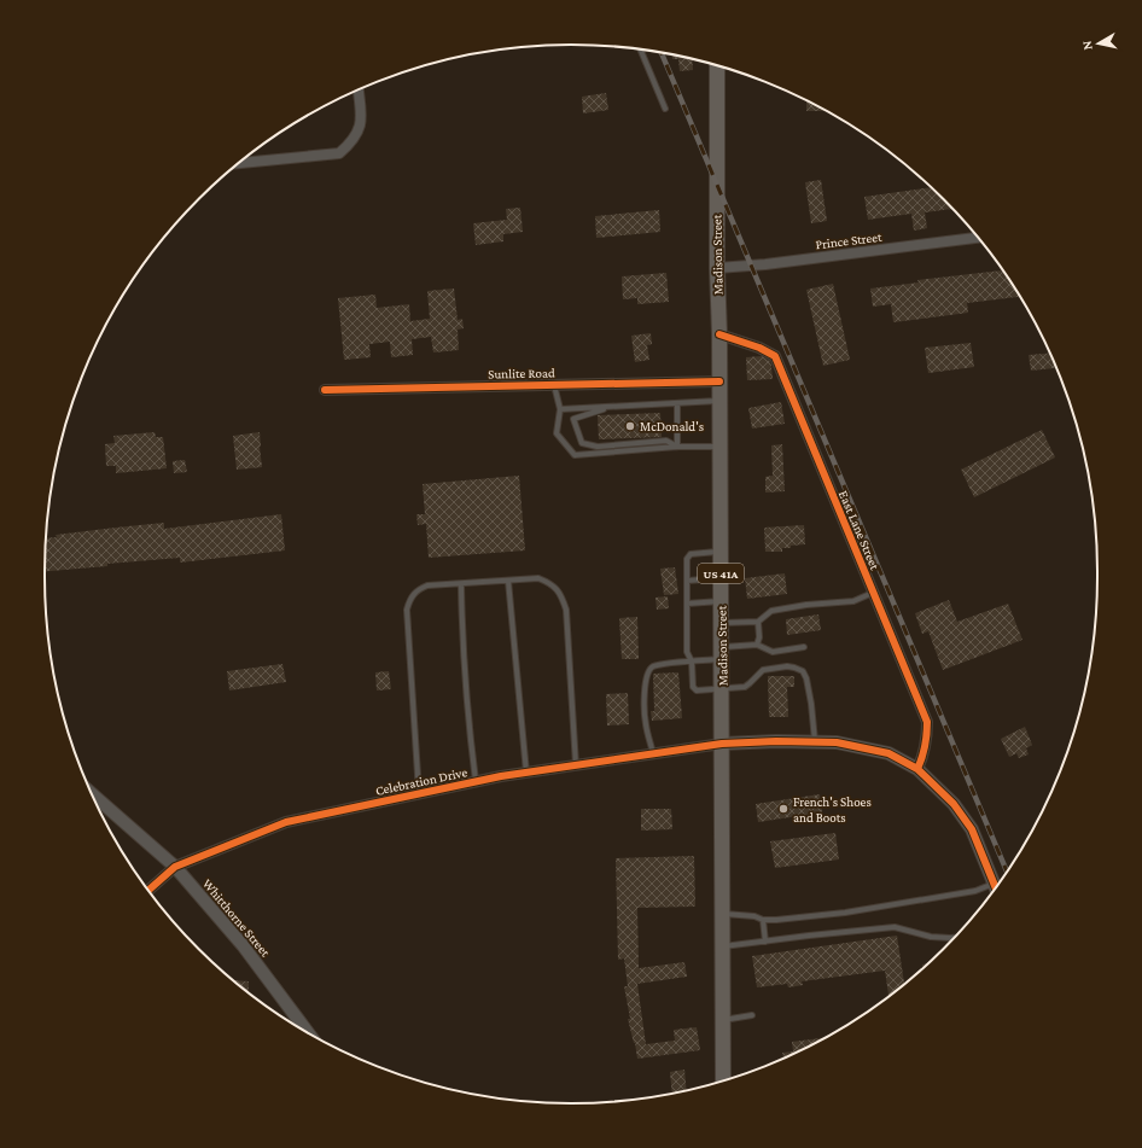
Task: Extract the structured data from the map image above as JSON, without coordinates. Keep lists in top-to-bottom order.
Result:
{
  "streets": {
    "main road": ["Madison Street", "US 41A"],
    "street": [
      "Prince Street",
      "Sunlite Road",
      "East Lane Street",
      "Celebration Drive",
      "Whitthorne Street"
    ]
  },
  "crossings": [
    ["Prince Street", "Madison Street"],
    ["Madison Street", "Sunlite Road"],
    ["Madison Street", "East Lane Street"],
    ["Madison Street", "Celebration Drive"],
    ["Celebration Drive", "Whitthorne Street"]
  ],
  "places": ["McDonald's", "French's Shoes and Boots"],
  "north": "left"
}
